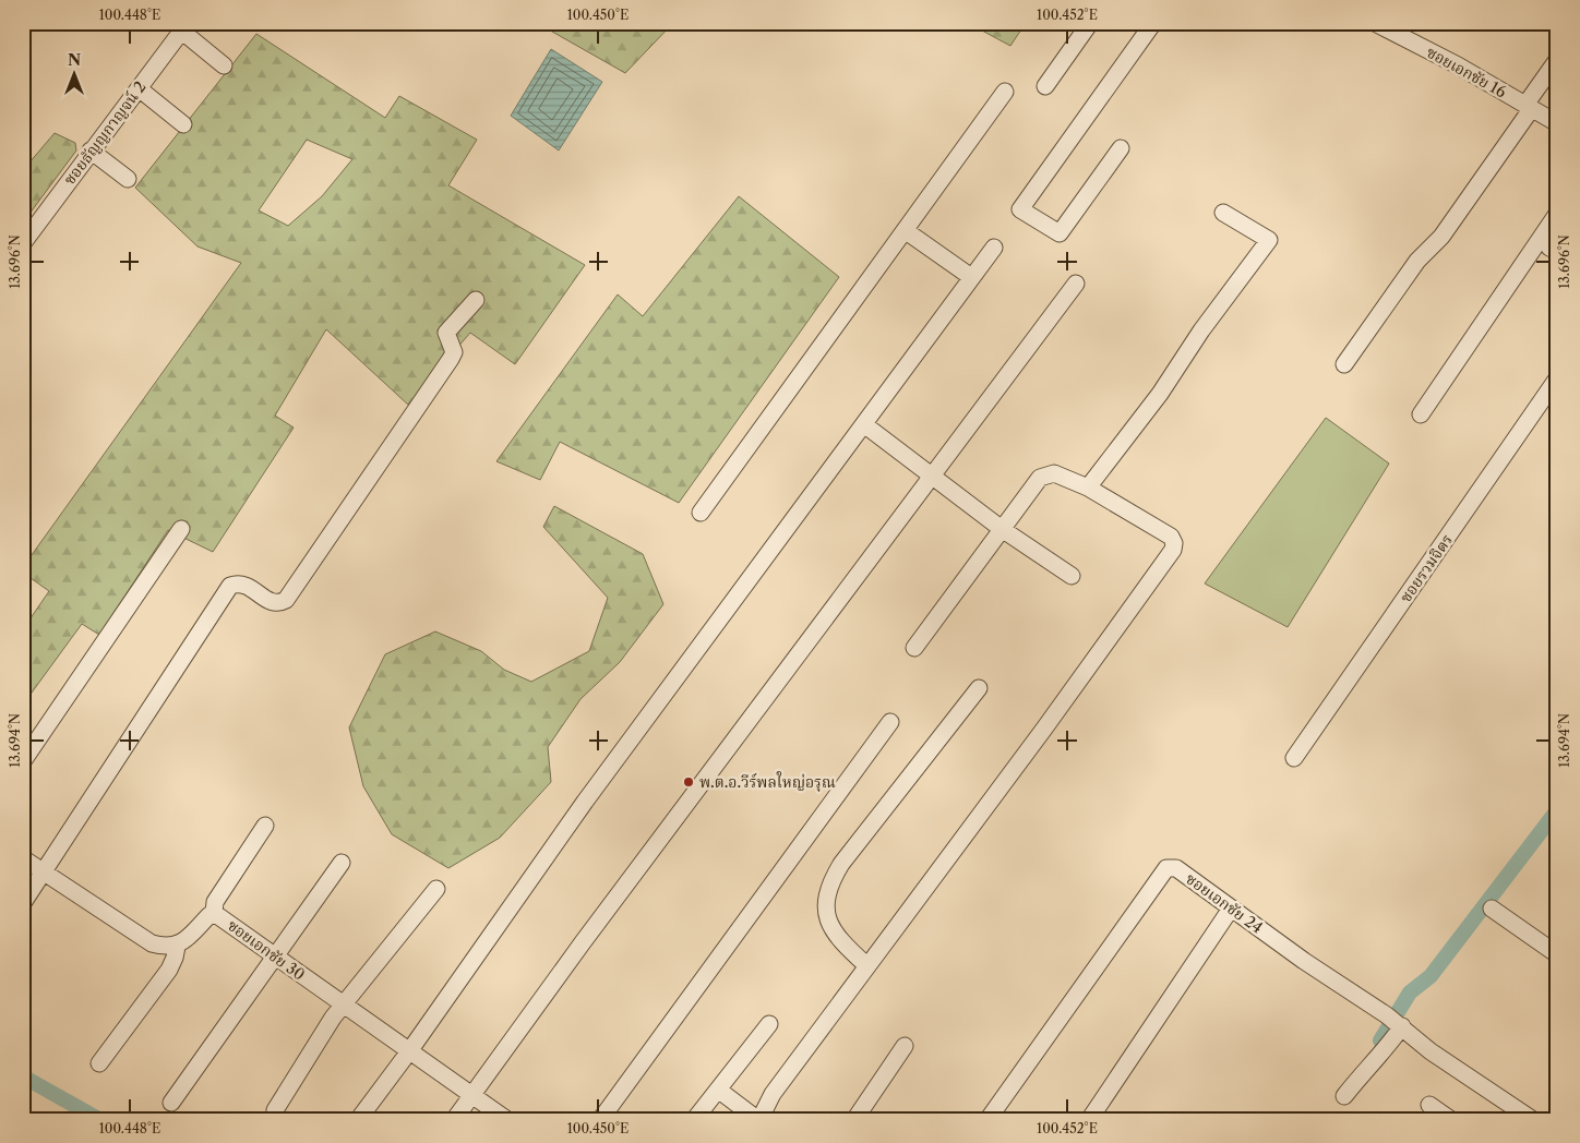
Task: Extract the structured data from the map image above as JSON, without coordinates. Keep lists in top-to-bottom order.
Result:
{
  "streets": {
    "street": [
      "ซอยเอกชัย 16",
      "ซอยธัญญกาญจน์ 2",
      "ซอยรวมจิตร",
      "ซอยเอกชัย 24",
      "ซอยเอกชัย 30"
    ]
  },
  "places": ["พ.ต.อ.วีร์พลใหญ่อรุณ"],
  "north": "top",
  "coordinates": [
    "100.448°E",
    "100.450°E",
    "100.452°E",
    "13.696°N",
    "13.694°N"
  ]
}
